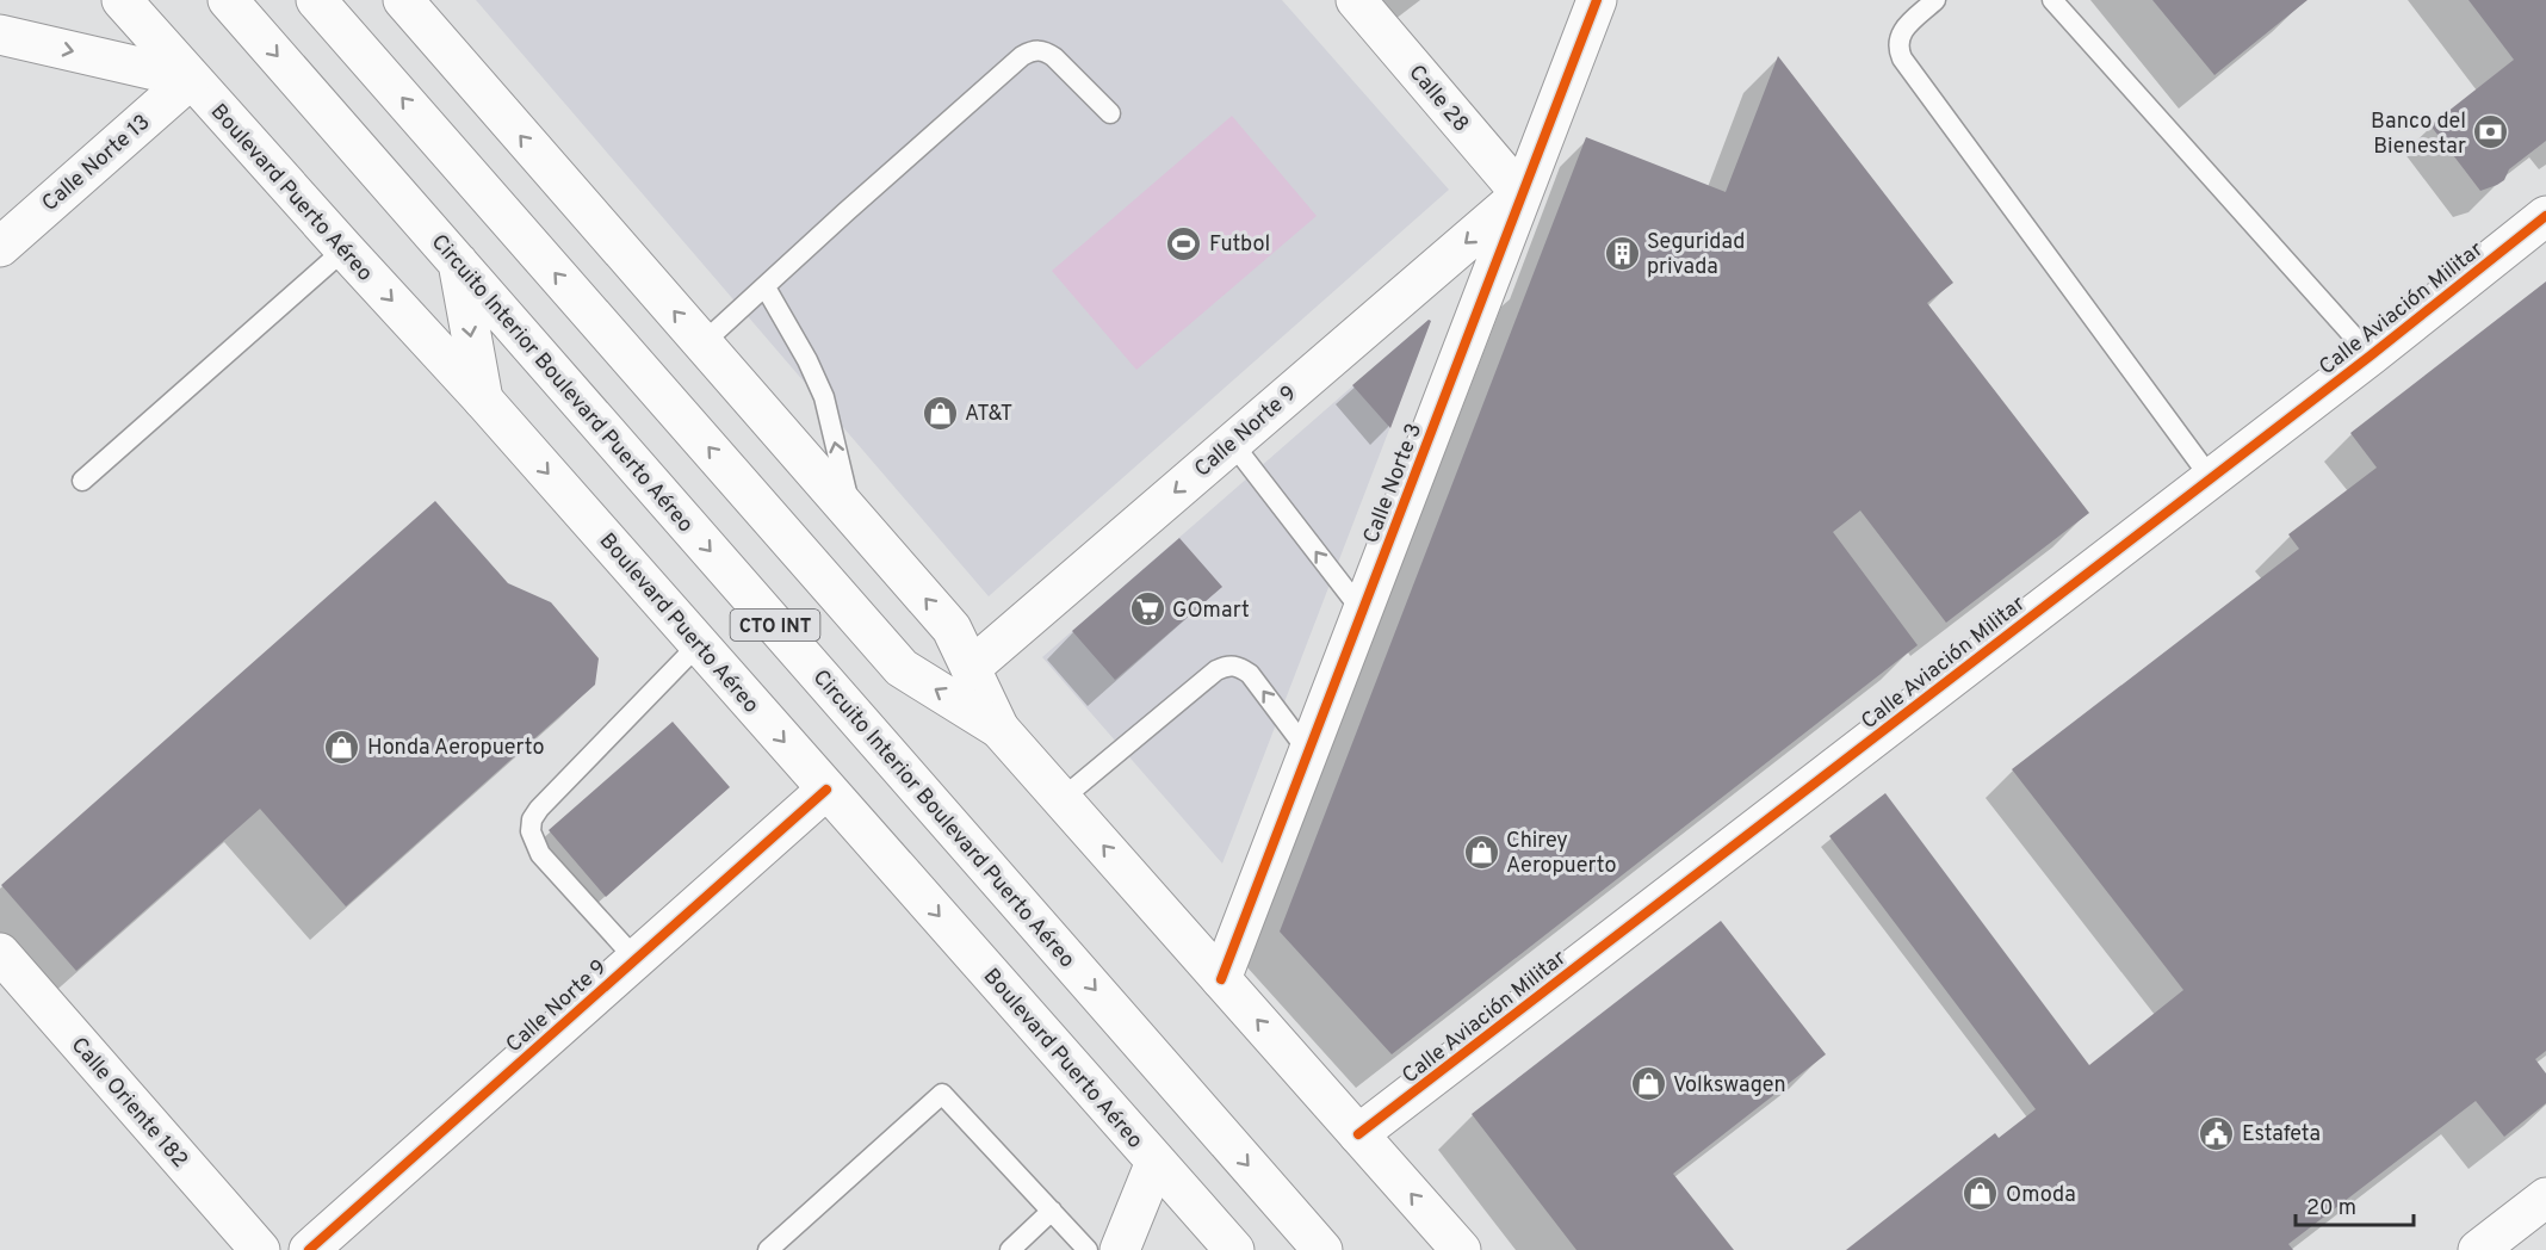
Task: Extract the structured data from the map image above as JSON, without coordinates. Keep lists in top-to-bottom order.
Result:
{
  "streets": {
    "main road": [
      "Calle 28",
      "Calle Norte 13",
      "Boulevard Puerto Aéreo",
      "Calle Aviación Militar",
      "Circuito Interior Boulevard Puerto Aéreo",
      "Calle Norte 9",
      "Calle Norte 3",
      "CTO INT",
      "Calle Oriente 182"
    ]
  },
  "crossings": [
    ["Calle 28", "Calle Norte 9"],
    ["Calle 28", "Calle Norte 3"],
    ["Calle Norte 13", "Boulevard Puerto Aéreo"],
    ["Boulevard Puerto Aéreo", "Calle Norte 9"],
    ["Calle Aviación Militar", "CTO INT"],
    ["Calle Norte 9", "Calle Norte 3"],
    ["Calle Norte 9", "CTO INT"],
    ["Calle Norte 3", "CTO INT"]
  ],
  "one_way": ["Calle Norte 9"],
  "places": {
    "bank": ["Banco del Bienestar"],
    "sports": ["Futbol"],
    "building": ["Seguridad privada"],
    "shop": [
      "AT&T",
      "Honda Aeropuerto",
      "Chirey Aeropuerto",
      "Volkswagen",
      "Omoda"
    ],
    "supermarket": ["GOmart"],
    "public building": ["Estafeta"]
  },
  "scale_bar": "20 m"
}
